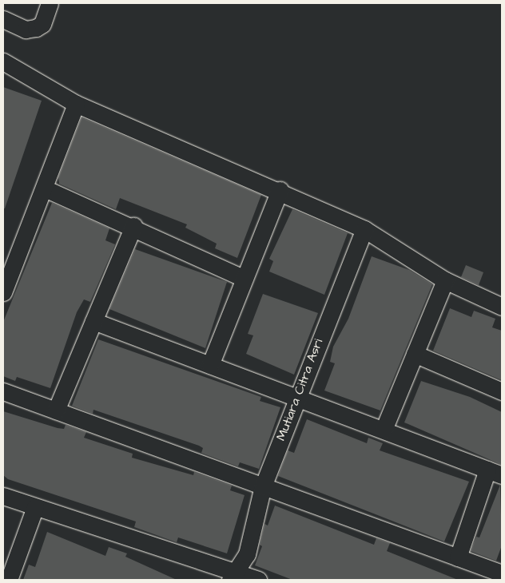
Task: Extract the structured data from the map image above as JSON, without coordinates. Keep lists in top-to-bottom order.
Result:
{
  "streets": {
    "street": ["Mutiara Citra Asri"]
  }
}
